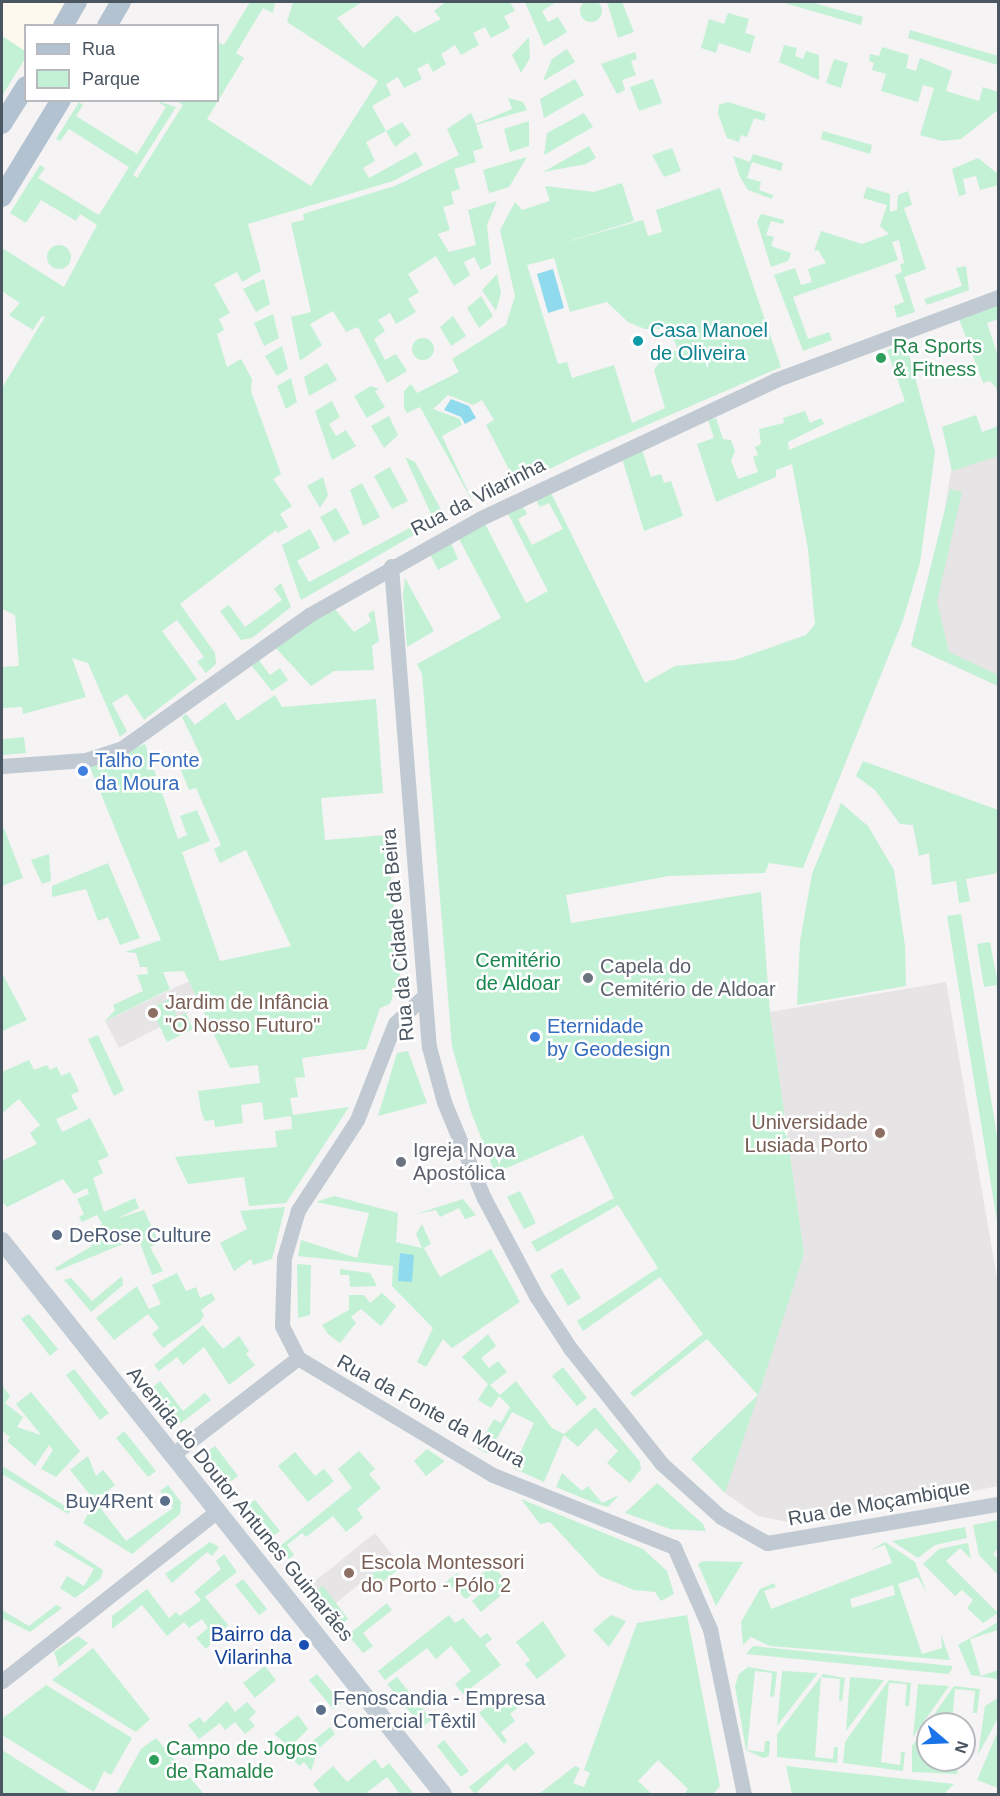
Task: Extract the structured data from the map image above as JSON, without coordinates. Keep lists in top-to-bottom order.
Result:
{
  "streets": {
    "main road": ["Avenida do Doutor Antunes Guimarães"],
    "street": [
      "Rua da Vilarinha",
      "Rua da Cidade da Beira",
      "Rua da Fonte da Moura",
      "Rua de Moçambique"
    ]
  },
  "crossings": [
    ["Rua da Vilarinha", "Rua da Cidade da Beira"],
    ["Rua da Cidade da Beira", "Rua de Moçambique"]
  ],
  "parks": ["Cemitério de Aldoar"],
  "places": [
    "Casa Manoel de Oliveira",
    "Ra Sports & Fitness",
    "Talho Fonte da Moura",
    "Capela do Cemitério de Aldoar",
    "Jardim de Infância \"O Nosso Futuro\"",
    "Eternidade by Geodesign",
    "Universidade Lusiada Porto",
    "Igreja Nova Apostólica",
    "DeRose Culture",
    "Buy4Rent",
    "Escola Montessori do Porto - Pólo 2",
    "Bairro da Vilarinha",
    "Fenoscandia - Empresa Comercial Têxtil",
    "Campo de Jogos de Ramalde"
  ],
  "legend": ["Rua", "Parque"],
  "north": "right"
}
